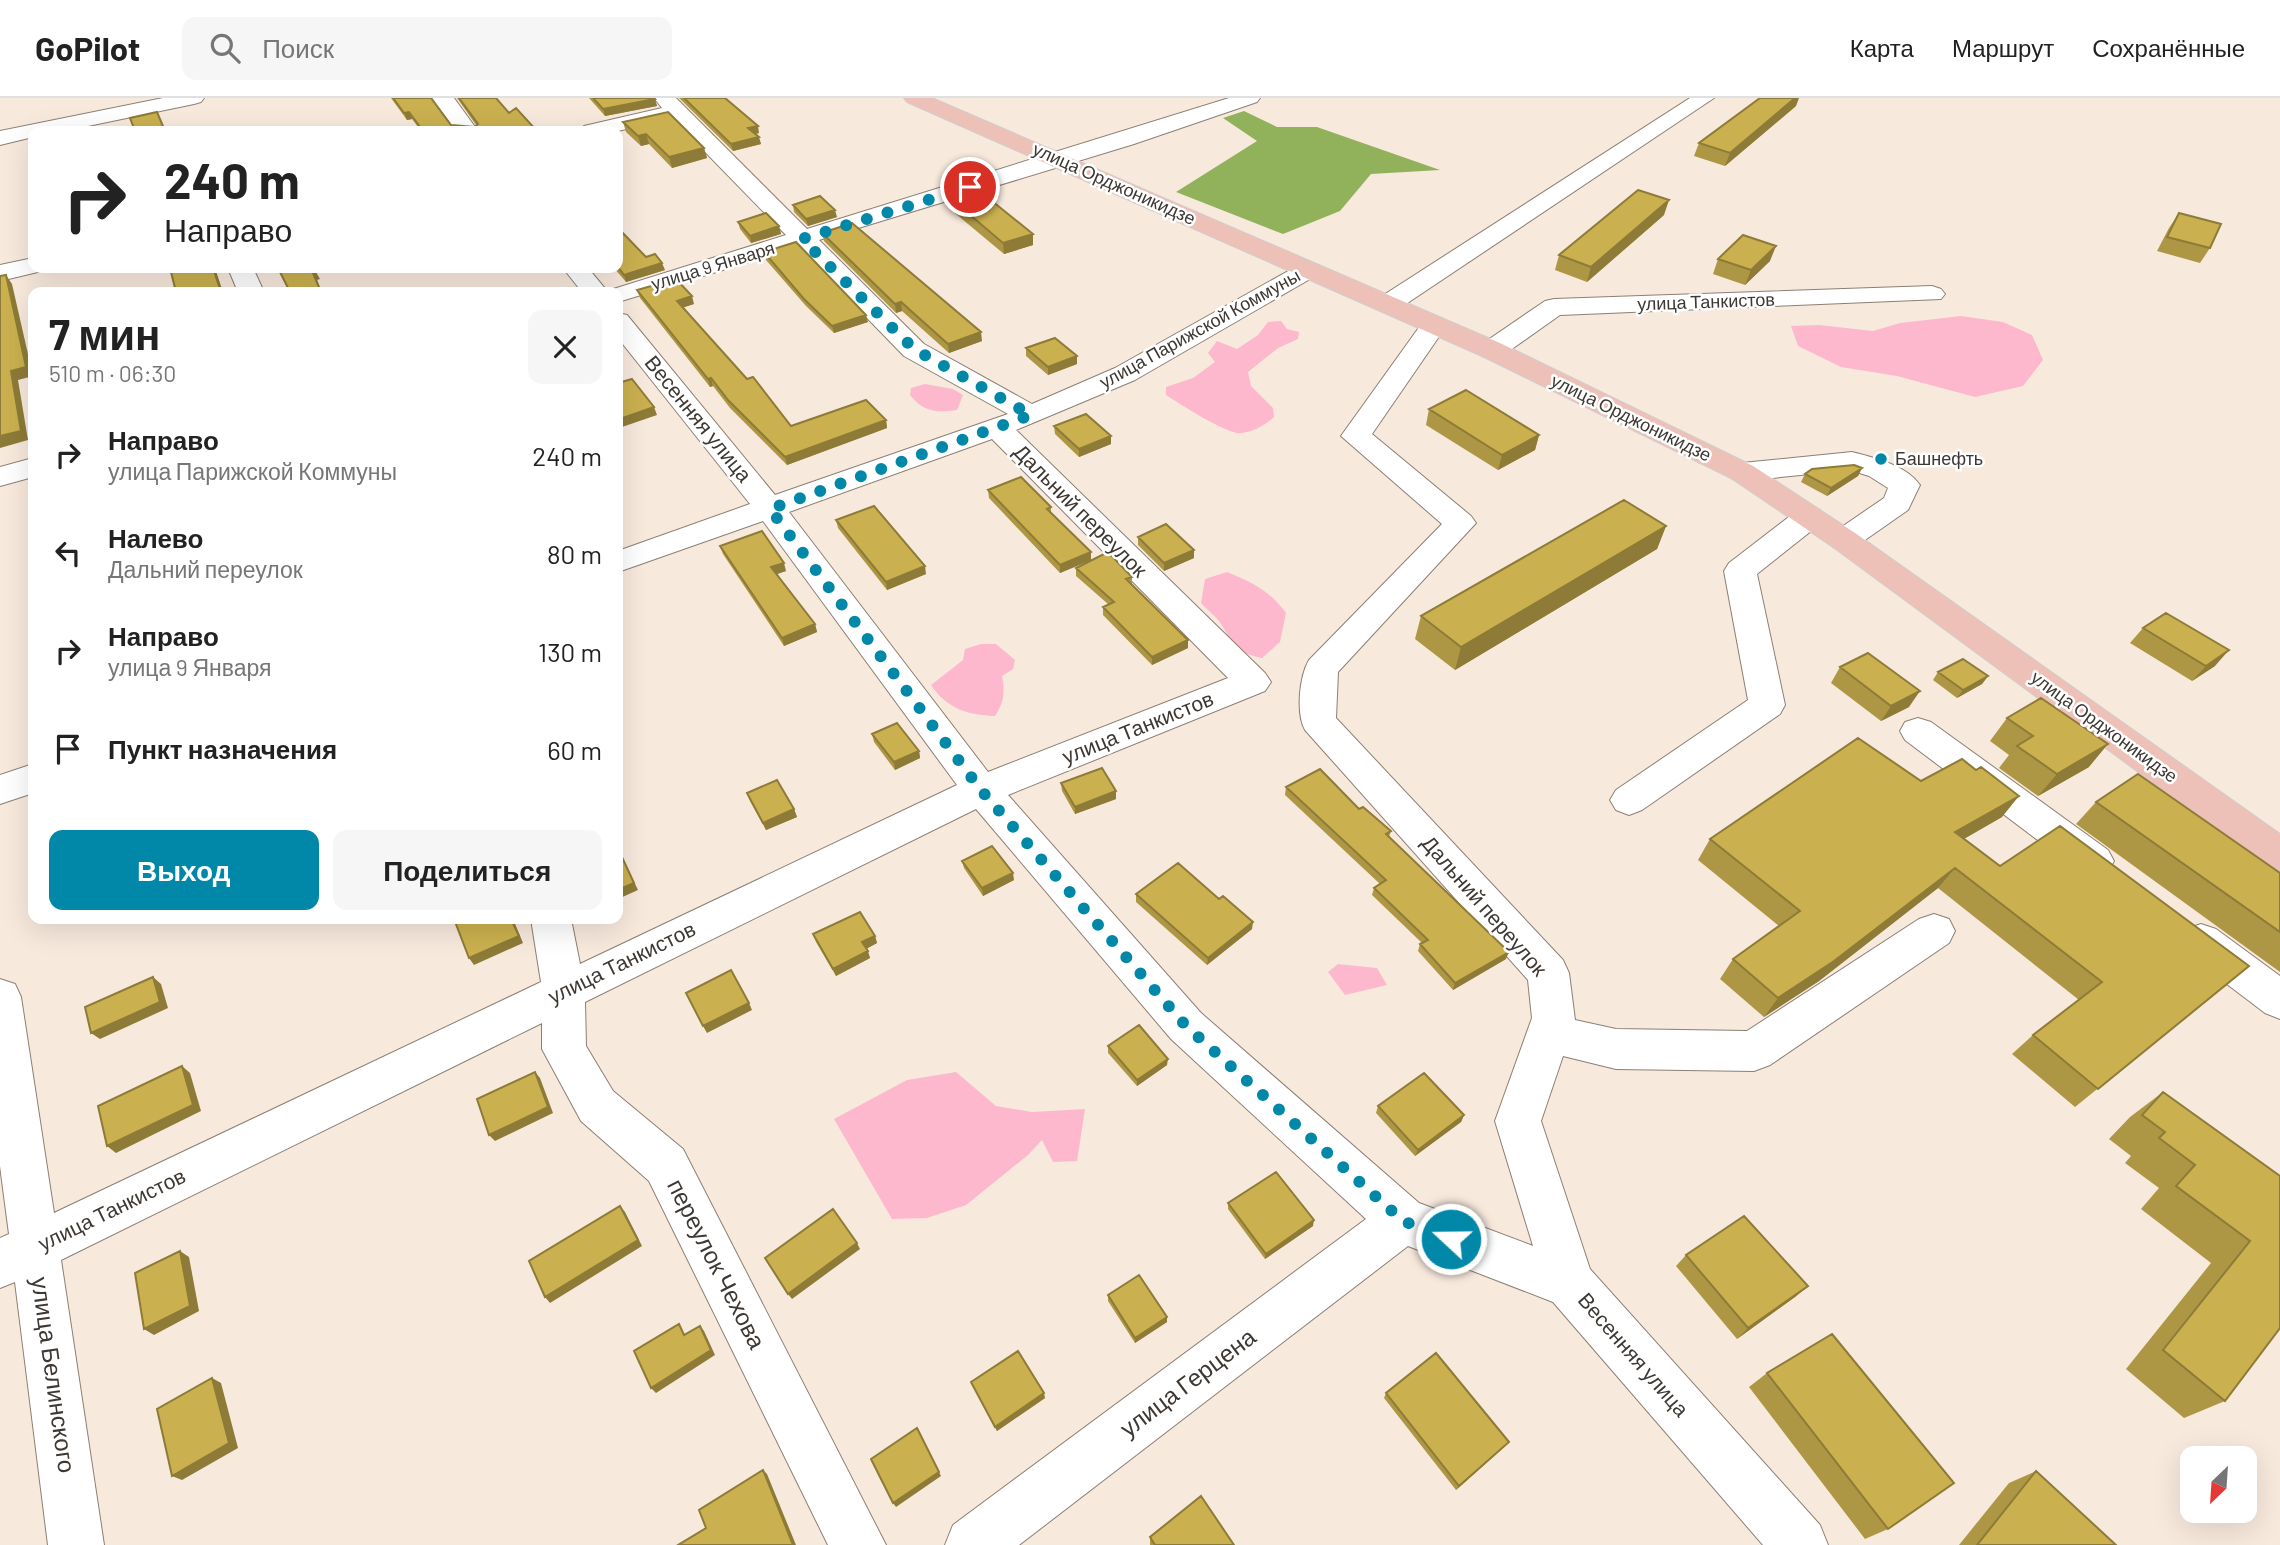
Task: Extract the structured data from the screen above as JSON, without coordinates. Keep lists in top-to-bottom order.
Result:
{
  "streets": {
    "main road": ["улица Орджоникидзе"],
    "street": [
      "улица 9 Января",
      "улица Танкистов",
      "улица Парижской Коммуны",
      "Весенняя улица",
      "Дальний переулок",
      "переулок Чехова",
      "улица Белинского",
      "улица Герцена"
    ]
  },
  "crossings": [
    ["улица Орджоникидзе", "улица 9 Января"],
    ["улица Орджоникидзе", "улица Танкистов"],
    ["улица Орджоникидзе", "улица Парижской Коммуны"],
    ["улица Орджоникидзе", "Дальний переулок"],
    ["улица 9 Января", "Дальний переулок"],
    ["улица Танкистов", "Весенняя улица"],
    ["улица Танкистов", "Дальний переулок"],
    ["улица Танкистов", "переулок Чехова"],
    ["улица Танкистов", "улица Белинского"],
    ["улица Парижской Коммуны", "Весенняя улица"],
    ["улица Парижской Коммуны", "Дальний переулок"],
    ["Весенняя улица", "Дальний переулок"],
    ["Весенняя улица", "улица Герцена"]
  ],
  "places": ["Башнефть"],
  "north": "bottom left",
  "page": {
    "header": "GoPilot",
    "search": "Поиск",
    "nav": ["Карта", "Маршрут", "Сохранённые"],
    "turn": ["240 m", "Направо"],
    "heading": ["7 мин", "510 m · 06:30"],
    "list": [
      {
        "name": "Направо",
        "note": "улица Парижской Коммуны",
        "value": "240 m"
      },
      {
        "name": "Налево",
        "note": "Дальний переулок",
        "value": "80 m"
      },
      {
        "name": "Направо",
        "note": "улица 9 Января",
        "value": "130 m"
      },
      {
        "name": "Пункт назначения",
        "value": "60 m"
      }
    ],
    "buttons": ["Выход", "Поделиться"]
  }
}
